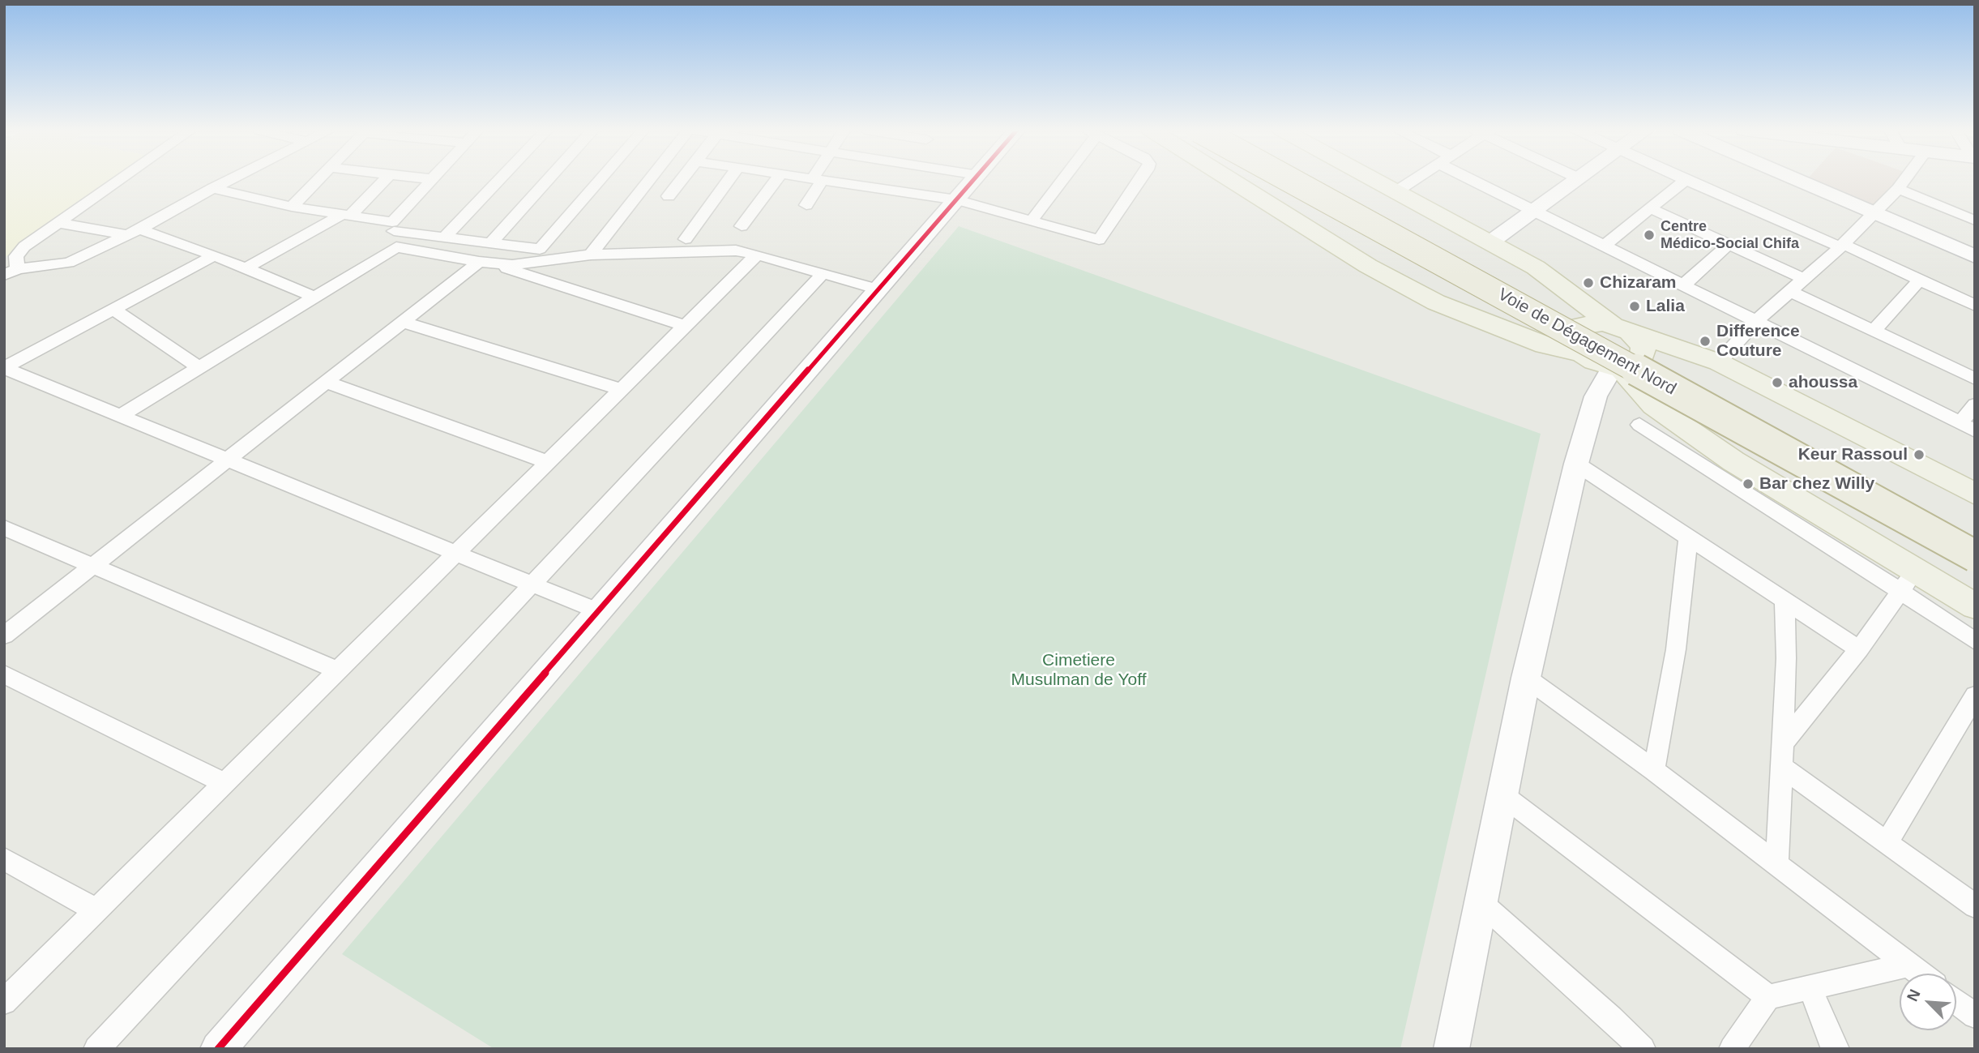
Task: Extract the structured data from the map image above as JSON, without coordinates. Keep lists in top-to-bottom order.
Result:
{
  "streets": {
    "highway": ["Voie de Dégagement Nord"]
  },
  "parks": ["Cimetiere Musulman de Yoff"],
  "places": [
    "Centre Médico-Social Chifa",
    "Chizaram",
    "Lalia",
    "Difference Couture",
    "ahoussa",
    "Keur Rassoul",
    "Bar chez Willy"
  ],
  "north": "top left"
}
